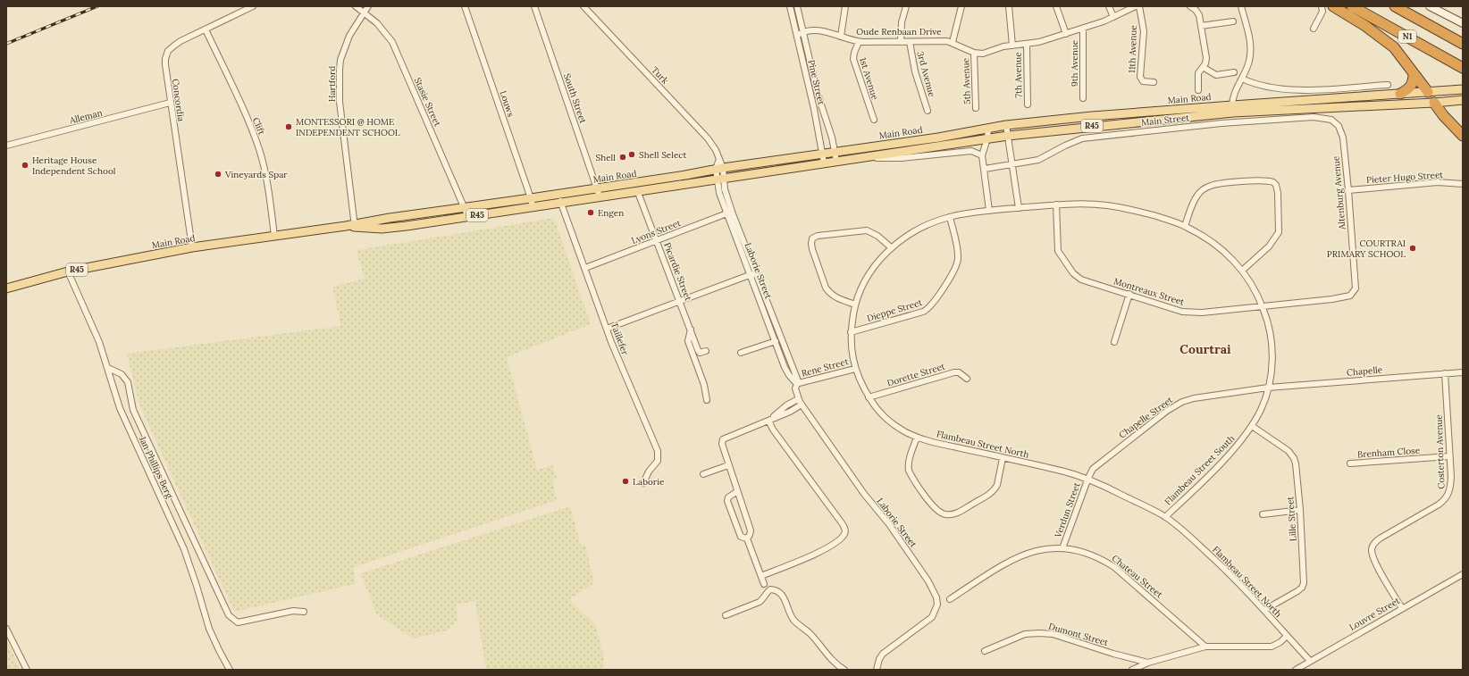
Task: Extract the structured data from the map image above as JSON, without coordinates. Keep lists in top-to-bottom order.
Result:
{
  "streets": {
    "highway": ["N1"],
    "main road": ["Main Road", "R45"],
    "street": [
      "Oude Renbaan Drive",
      "11th Avenue",
      "9th Avenue",
      "3rd Avenue",
      "Turk",
      "7th Avenue",
      "1st Avenue",
      "5th Avenue",
      "Pine Street",
      "Hartford",
      "South Street",
      "Concordia",
      "Stasie Street",
      "Louws",
      "Alleman",
      "Main Street",
      "Clift",
      "Pieter Hugo Street",
      "Altenburg Avenue",
      "Lyons Street",
      "Laborie Street",
      "Picardie Street",
      "Montreaux Street",
      "Dieppe Street",
      "Taillefer",
      "Rene Street",
      "Chapelle",
      "Dorette Street",
      "Chapelle Street",
      "Flambeau Street North",
      "Brenham Close",
      "Costerton Avenue",
      "Jan Phillips Berg",
      "Flambeau Street South",
      "Verdun Street",
      "Lille Street",
      "Chateau Street",
      "Louvre Street",
      "Dumont Street"
    ]
  },
  "crossings": [
    ["Oude Renbaan Drive", "3rd Avenue"],
    ["Oude Renbaan Drive", "1st Avenue"],
    ["Oude Renbaan Drive", "5th Avenue"],
    ["Oude Renbaan Drive", "Pine Street"],
    ["Turk", "Main Road"],
    ["Pine Street", "Main Road"],
    ["Hartford", "Main Road"],
    ["Hartford", "Stasie Street"],
    ["South Street", "Main Road"],
    ["Main Road", "Concordia"],
    ["Main Road", "Stasie Street"],
    ["Main Road", "Louws"],
    ["Main Road", "Clift"],
    ["Main Road", "Laborie Street"],
    ["Main Road", "Picardie Street"],
    ["Main Road", "Taillefer"],
    ["Main Road", "Jan Phillips Berg"],
    ["Concordia", "Alleman"],
    ["Concordia", "Clift"],
    ["Main Street", "Altenburg Avenue"],
    ["Pieter Hugo Street", "Altenburg Avenue"],
    ["Altenburg Avenue", "Montreaux Street"],
    ["Lyons Street", "Laborie Street"],
    ["Lyons Street", "Picardie Street"],
    ["Lyons Street", "Taillefer"],
    ["Laborie Street", "Rene Street"],
    ["Montreaux Street", "Flambeau Street South"],
    ["Dieppe Street", "Flambeau Street North"],
    ["Rene Street", "Flambeau Street North"],
    ["Chapelle", "Chapelle Street"],
    ["Chapelle", "Costerton Avenue"],
    ["Chapelle", "Flambeau Street South"],
    ["Dorette Street", "Flambeau Street North"],
    ["Chapelle Street", "Flambeau Street North"],
    ["Chapelle Street", "Flambeau Street South"],
    ["Chapelle Street", "Verdun Street"],
    ["Flambeau Street North", "Flambeau Street South"],
    ["Flambeau Street North", "Verdun Street"],
    ["Flambeau Street North", "Lille Street"],
    ["Flambeau Street North", "Louvre Street"],
    ["Brenham Close", "Costerton Avenue"],
    ["Costerton Avenue", "Louvre Street"],
    ["Flambeau Street South", "Lille Street"],
    ["Verdun Street", "Chateau Street"]
  ],
  "districts": ["Courtrai"],
  "places": [
    "MONTESSORI @ HOME INDEPENDENT SCHOOL",
    "Shell Select",
    "Shell",
    "Heritage House Independent School",
    "Vineyards Spar",
    "Engen",
    "COURTRAI PRIMARY SCHOOL",
    "Laborie"
  ]
}
